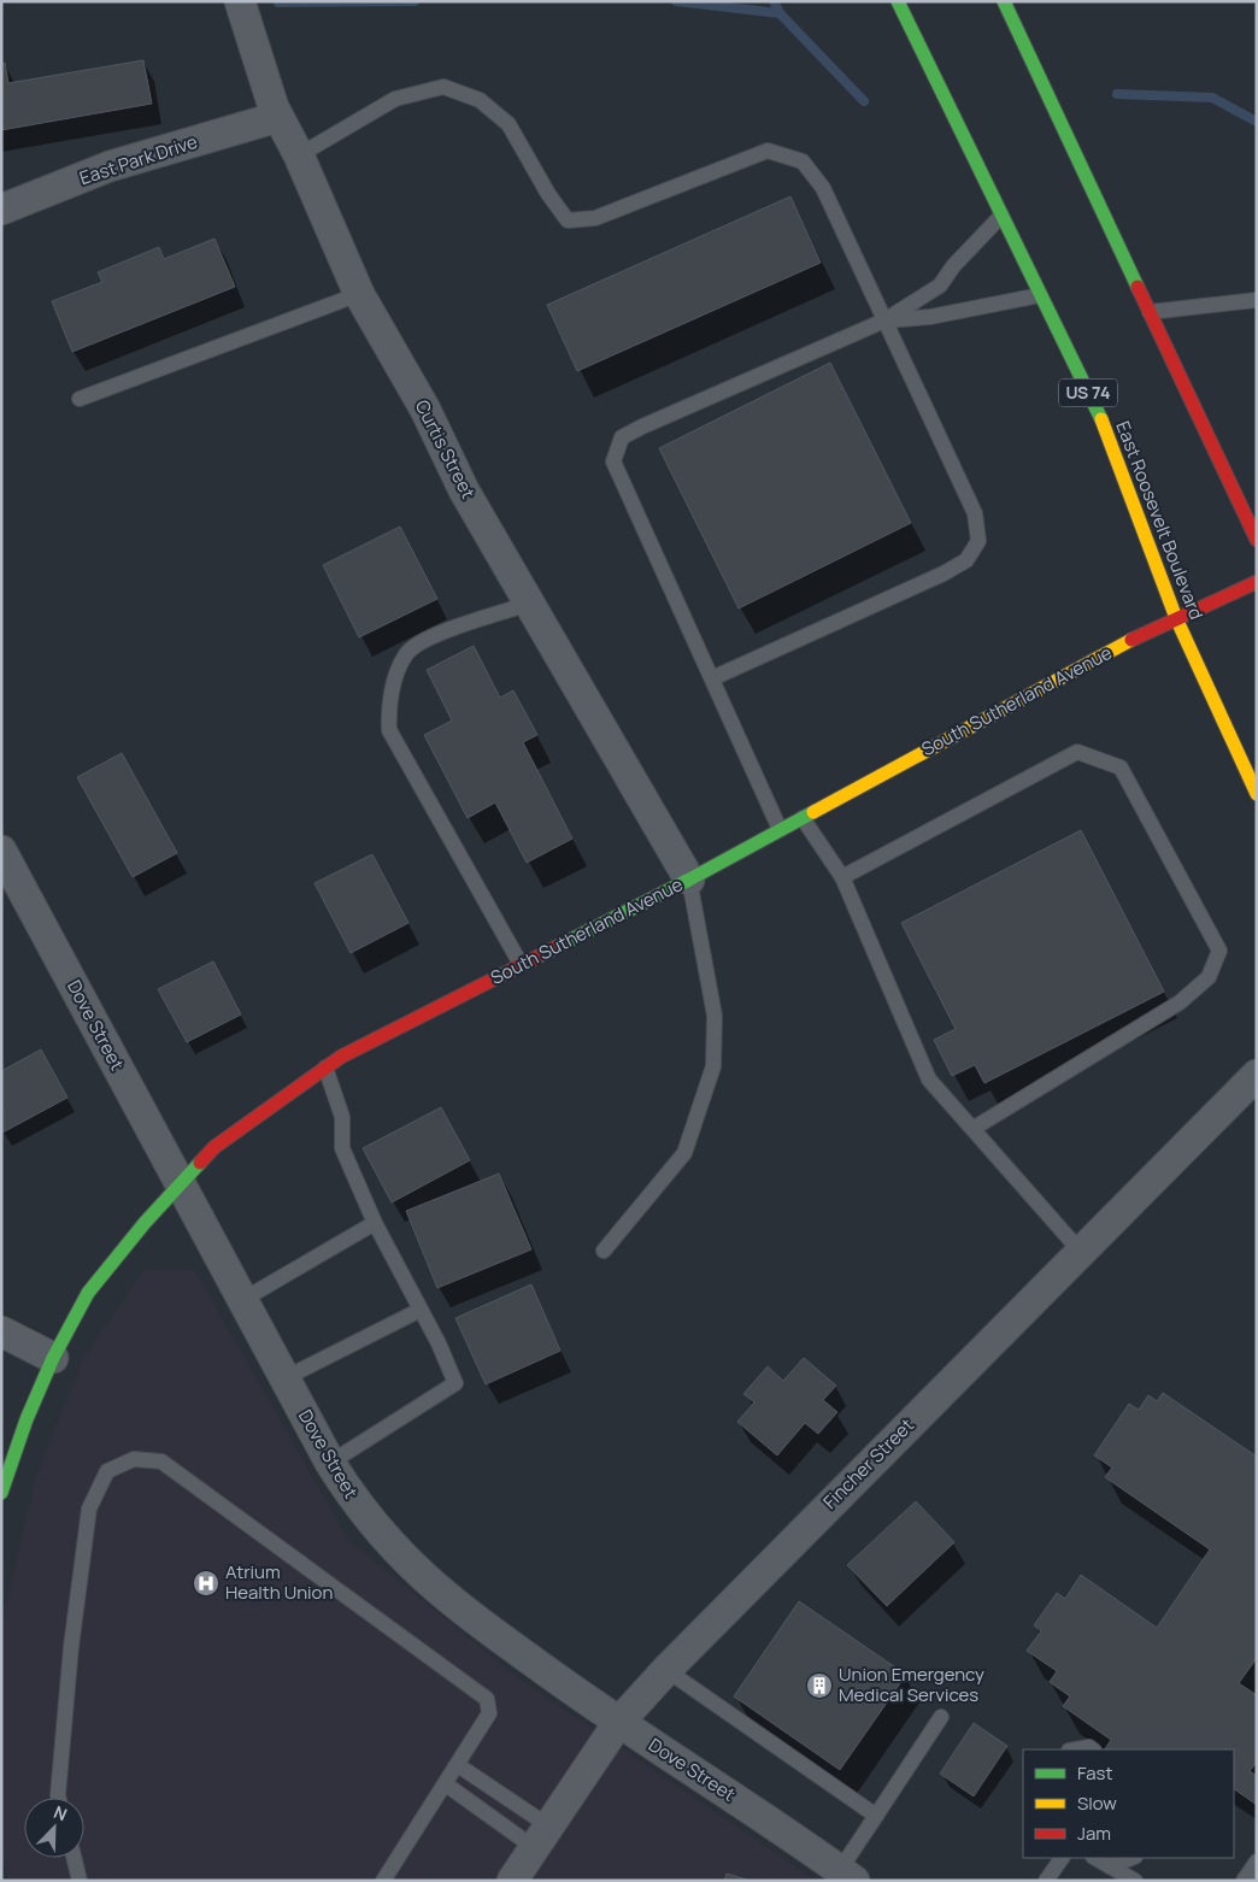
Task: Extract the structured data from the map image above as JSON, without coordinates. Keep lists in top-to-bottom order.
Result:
{
  "streets": {
    "main road": ["US 74", "East Roosevelt Boulevard", "South Sutherland Avenue"],
    "street": [
      "East Park Drive",
      "Curtis Street",
      "Dove Street",
      "Fincher Street"
    ]
  },
  "crossings": [
    ["East Park Drive", "Curtis Street"],
    ["Curtis Street", "South Sutherland Avenue"],
    ["East Roosevelt Boulevard", "South Sutherland Avenue"],
    ["South Sutherland Avenue", "Dove Street"],
    ["Dove Street", "Fincher Street"]
  ],
  "places": {
    "hospital": ["Atrium Health Union"],
    "building": ["Union Emergency Medical Services"]
  },
  "legend": ["Fast", "Slow", "Jam"],
  "north": "top right"
}
